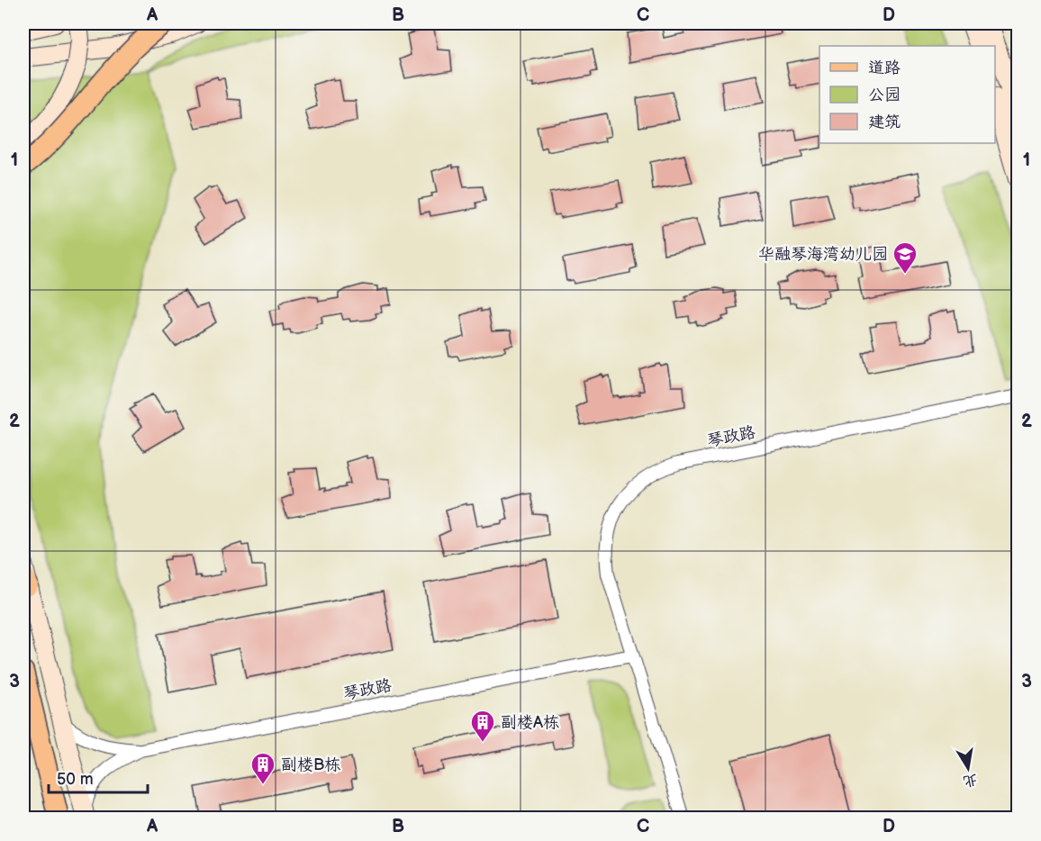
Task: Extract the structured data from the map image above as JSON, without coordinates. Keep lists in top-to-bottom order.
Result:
{
  "streets": {
    "street": ["琴政路"]
  },
  "places": {
    "school or university": ["华融琴海湾幼儿园"],
    "building": ["副楼A栋", "副楼B栋"]
  },
  "legend": ["道路", "公园", "建筑"],
  "scale_bar": "50 m",
  "north": "bottom",
  "grid": {
    "columns": [
      "A",
      "B",
      "C",
      "D"
    ],
    "rows": ["1", "2", "3"]
  }
}
